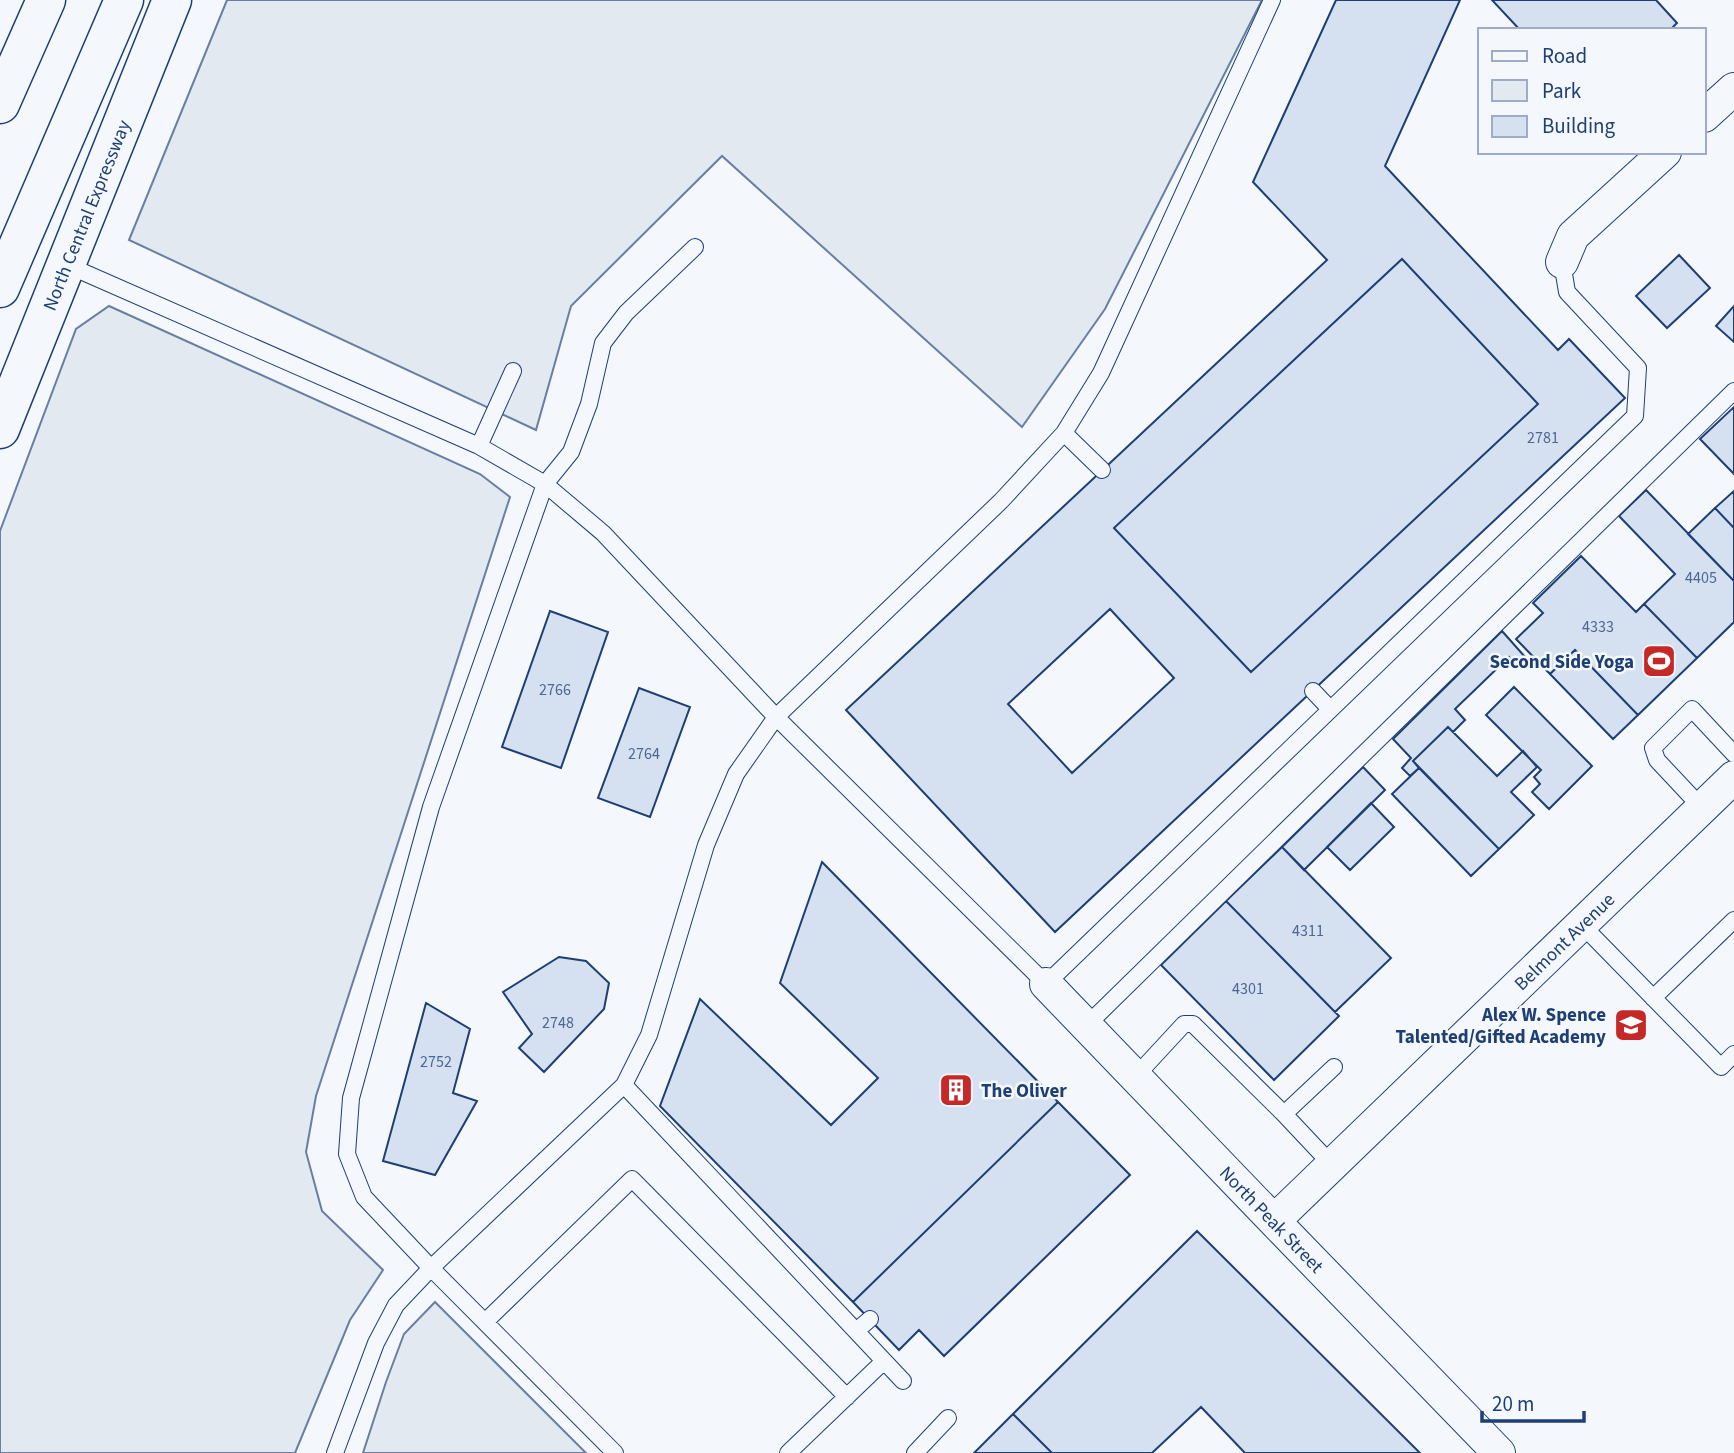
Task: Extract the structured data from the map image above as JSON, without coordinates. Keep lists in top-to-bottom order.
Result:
{
  "streets": {
    "main road": ["North Central Expressway"],
    "street": ["Belmont Avenue", "North Peak Street"]
  },
  "crossings": [
    ["Belmont Avenue", "North Peak Street"]
  ],
  "places": {
    "sports": ["Second Side Yoga"],
    "school or university": ["Alex W. Spence Talented/Gifted Academy"],
    "building": ["The Oliver"]
  },
  "house_numbers": [
    "2781",
    "4405",
    "4333",
    "2766",
    "2764",
    "4311",
    "4301",
    "2748",
    "2752"
  ],
  "legend": ["Road", "Park", "Building"],
  "scale_bar": "20 m"
}
